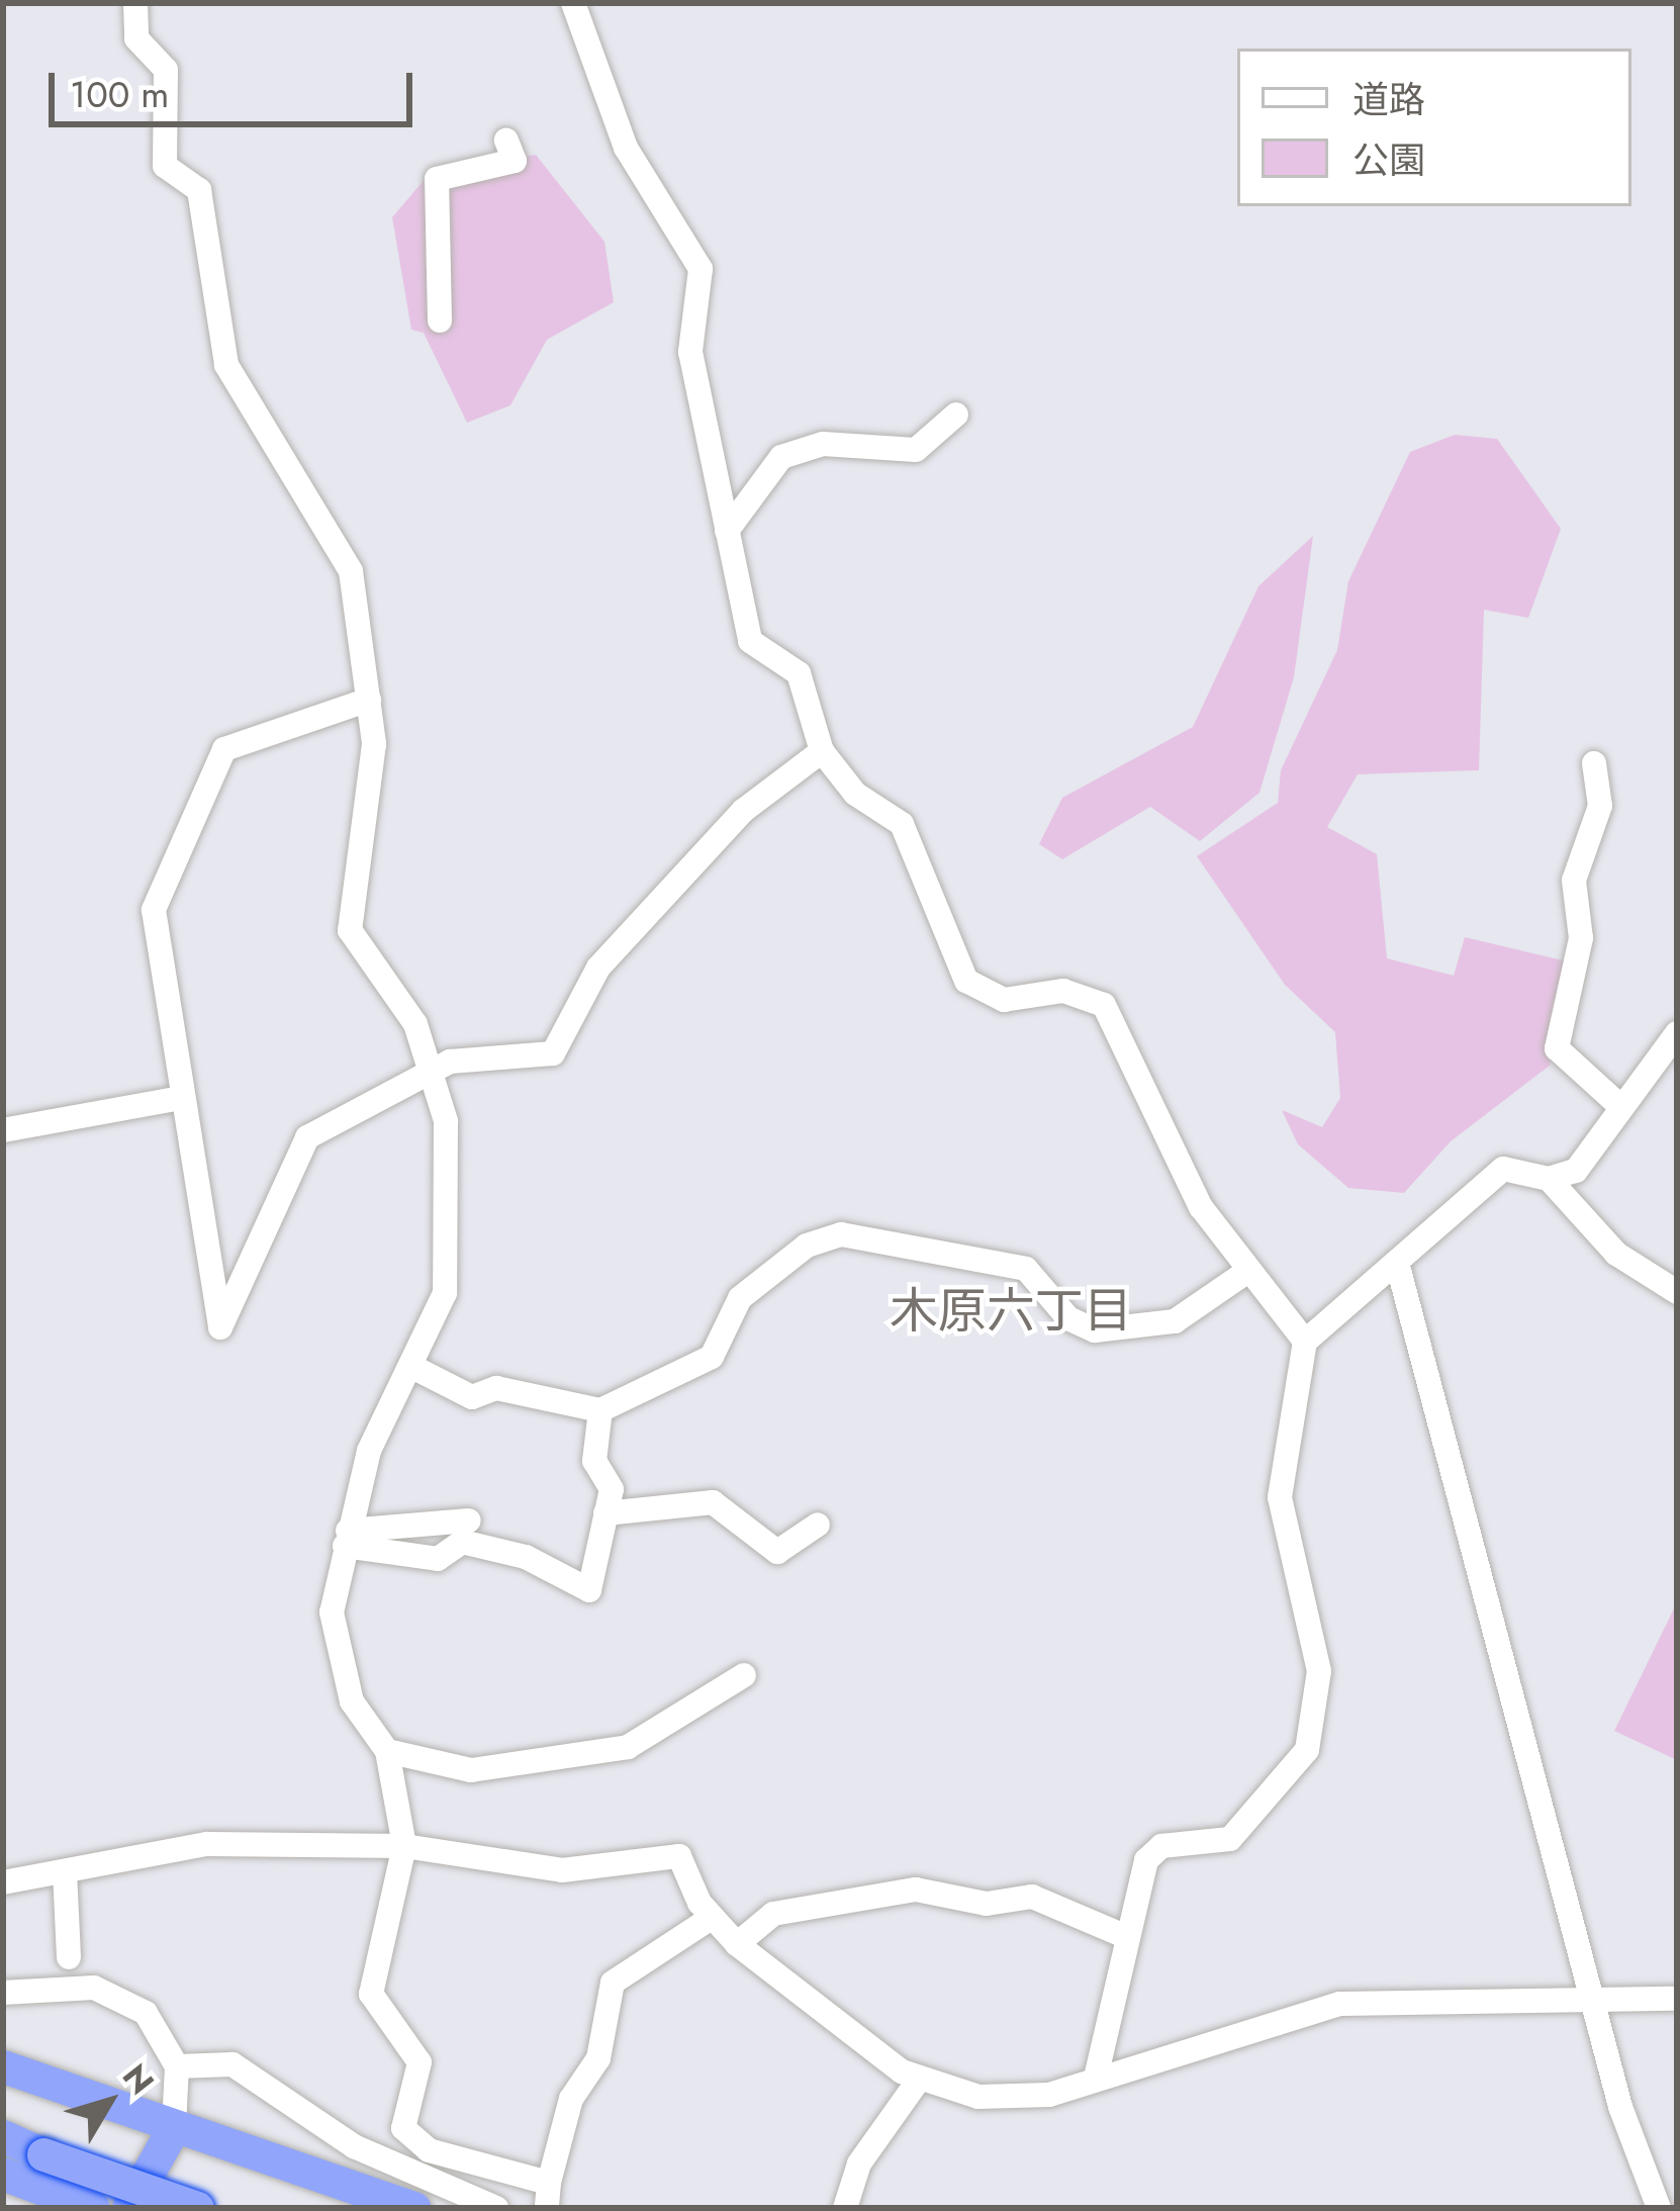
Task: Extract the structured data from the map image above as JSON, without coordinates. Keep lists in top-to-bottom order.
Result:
{
  "districts": ["木原六丁目"],
  "legend": ["道路", "公園"],
  "scale_bar": "100 m",
  "north": "top right"
}
